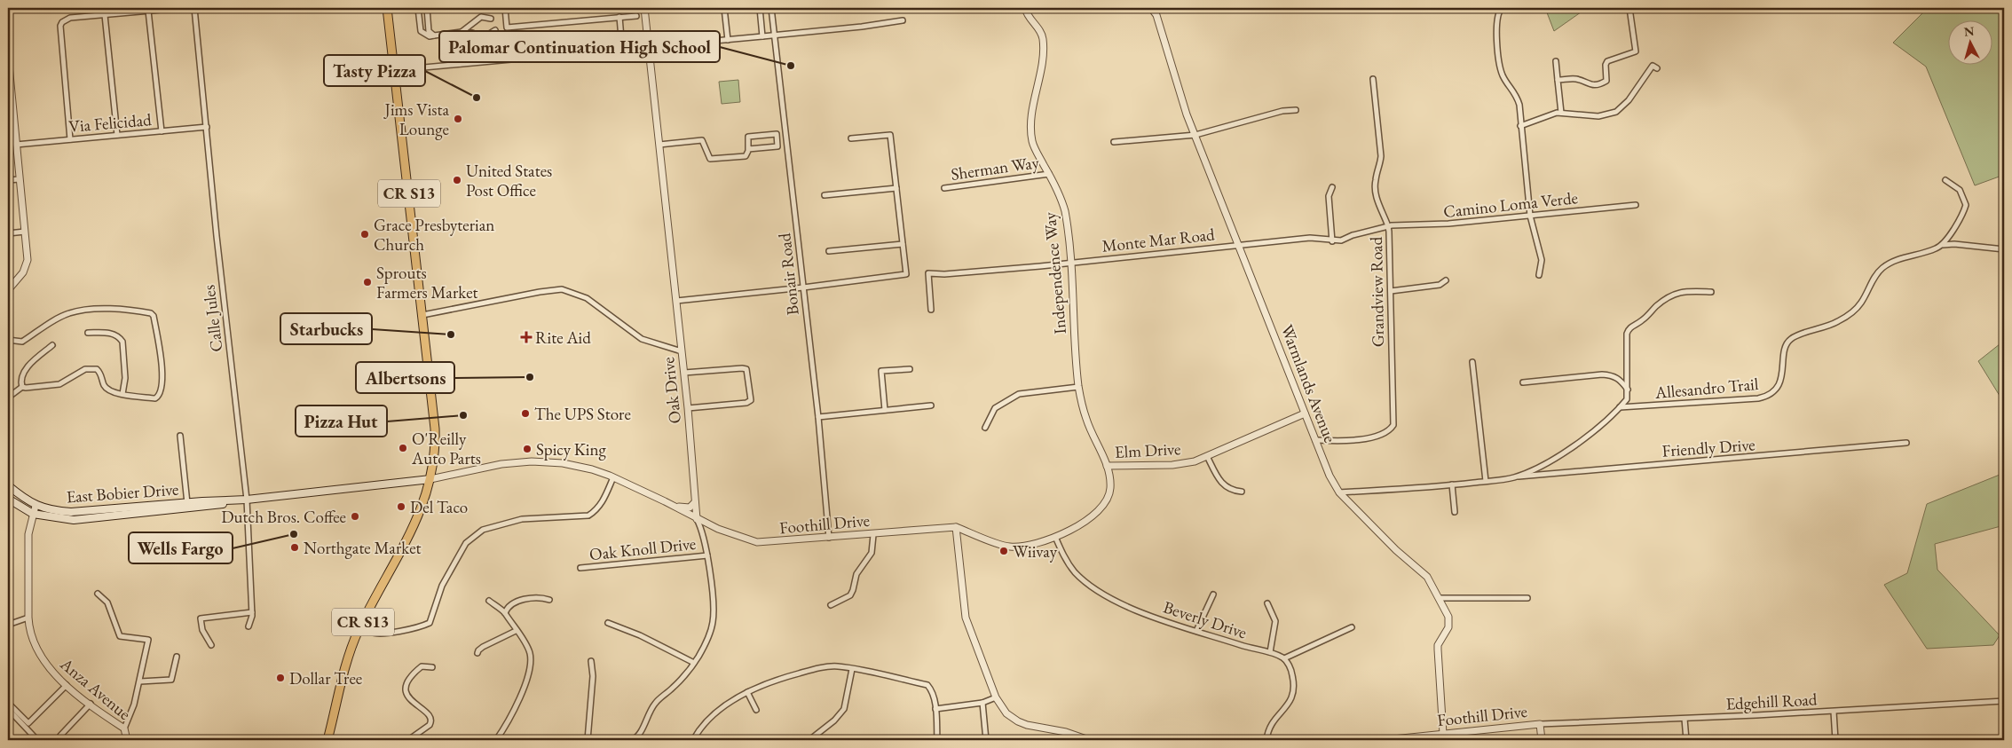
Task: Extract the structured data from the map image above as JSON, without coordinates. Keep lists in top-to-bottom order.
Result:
{
  "streets": {
    "main road": ["CR S13", "East Bobier Drive"],
    "street": [
      "Via Felicidad",
      "Sherman Way",
      "Camino Loma Verde",
      "Monte Mar Road",
      "Independence Way",
      "Bonair Road",
      "Grandview Road",
      "Calle Jules",
      "Warmlands Avenue",
      "Allesandro Trail",
      "Oak Drive",
      "Friendly Drive",
      "Elm Drive",
      "Foothill Drive",
      "Oak Knoll Drive",
      "Beverly Drive",
      "Anza Avenue",
      "Edgehill Road"
    ]
  },
  "crossings": [
    ["Via Felicidad", "Calle Jules"],
    ["Sherman Way", "Independence Way"],
    ["CR S13", "East Bobier Drive"],
    ["CR S13", "Foothill Drive"],
    ["Camino Loma Verde", "Monte Mar Road"],
    ["Camino Loma Verde", "Grandview Road"],
    ["Monte Mar Road", "Independence Way"],
    ["Monte Mar Road", "Grandview Road"],
    ["Monte Mar Road", "Warmlands Avenue"],
    ["Independence Way", "Elm Drive"],
    ["Bonair Road", "Foothill Drive"],
    ["Grandview Road", "Warmlands Avenue"],
    ["Calle Jules", "East Bobier Drive"],
    ["Warmlands Avenue", "Elm Drive"],
    ["Warmlands Avenue", "Foothill Drive"],
    ["Oak Drive", "Foothill Drive"],
    ["Oak Drive", "Oak Knoll Drive"],
    ["Elm Drive", "Foothill Drive"],
    ["Elm Drive", "Beverly Drive"],
    ["East Bobier Drive", "Foothill Drive"],
    ["East Bobier Drive", "Anza Avenue"],
    ["Foothill Drive", "Edgehill Road"]
  ],
  "places": {
    "other": [
      "Palomar Continuation High School",
      "Tasty Pizza",
      "Jims Vista Lounge",
      "United States Post Office",
      "Grace Presbyterian Church",
      "Sprouts Farmers Market",
      "Starbucks",
      "Albertsons",
      "The UPS Store",
      "Pizza Hut",
      "O'Reilly Auto Parts",
      "Spicy King",
      "Del Taco",
      "Dutch Bros. Coffee",
      "Wells Fargo",
      "Northgate Market",
      "Wiivay",
      "Dollar Tree"
    ],
    "health": ["Rite Aid"]
  },
  "north": "top"
}
